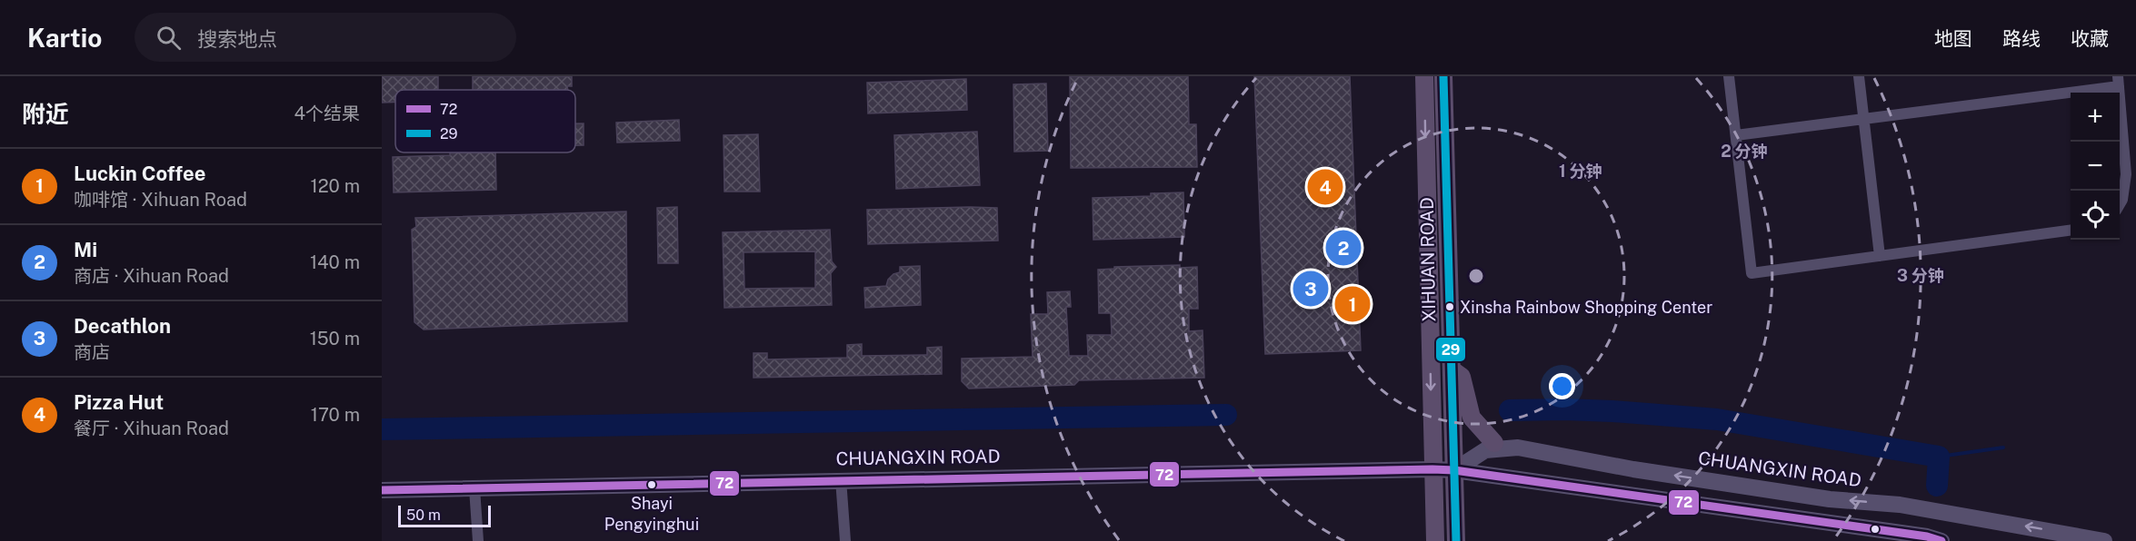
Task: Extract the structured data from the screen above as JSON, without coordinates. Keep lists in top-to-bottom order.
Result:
{
  "streets": {
    "main road": ["XIHUAN ROAD"],
    "street": ["CHUANGXIN ROAD"]
  },
  "crossings": [
    ["XIHUAN ROAD", "CHUANGXIN ROAD"]
  ],
  "places": ["Xinsha Rainbow Shopping Center", "Shayi Pengyinghui"],
  "lines": ["transit line 29", "transit line 72"],
  "legend": ["72", "29"],
  "scale_bar": "50 m",
  "page": {
    "header": "Kartio",
    "search": "搜索地点",
    "nav": ["地图", "路线", "收藏"],
    "heading": ["附近", "4个结果"],
    "map_buttons": ["+", "−"],
    "list": [
      {
        "mark": "1",
        "name": "Luckin Coffee",
        "note": "咖啡馆 · Xihuan Road",
        "value": "120 m"
      },
      {
        "mark": "2",
        "name": "Mi",
        "note": "商店 · Xihuan Road",
        "value": "140 m"
      },
      {
        "mark": "3",
        "name": "Decathlon",
        "note": "商店",
        "value": "150 m"
      },
      {
        "mark": "4",
        "name": "Pizza Hut",
        "note": "餐厅 · Xihuan Road",
        "value": "170 m"
      }
    ],
    "pins": [
      "4",
      "2",
      "3",
      "1"
    ],
    "scale": "50 m"
  },
  "rings": ["2 分钟", "1 分钟", "3 分钟"]
}
